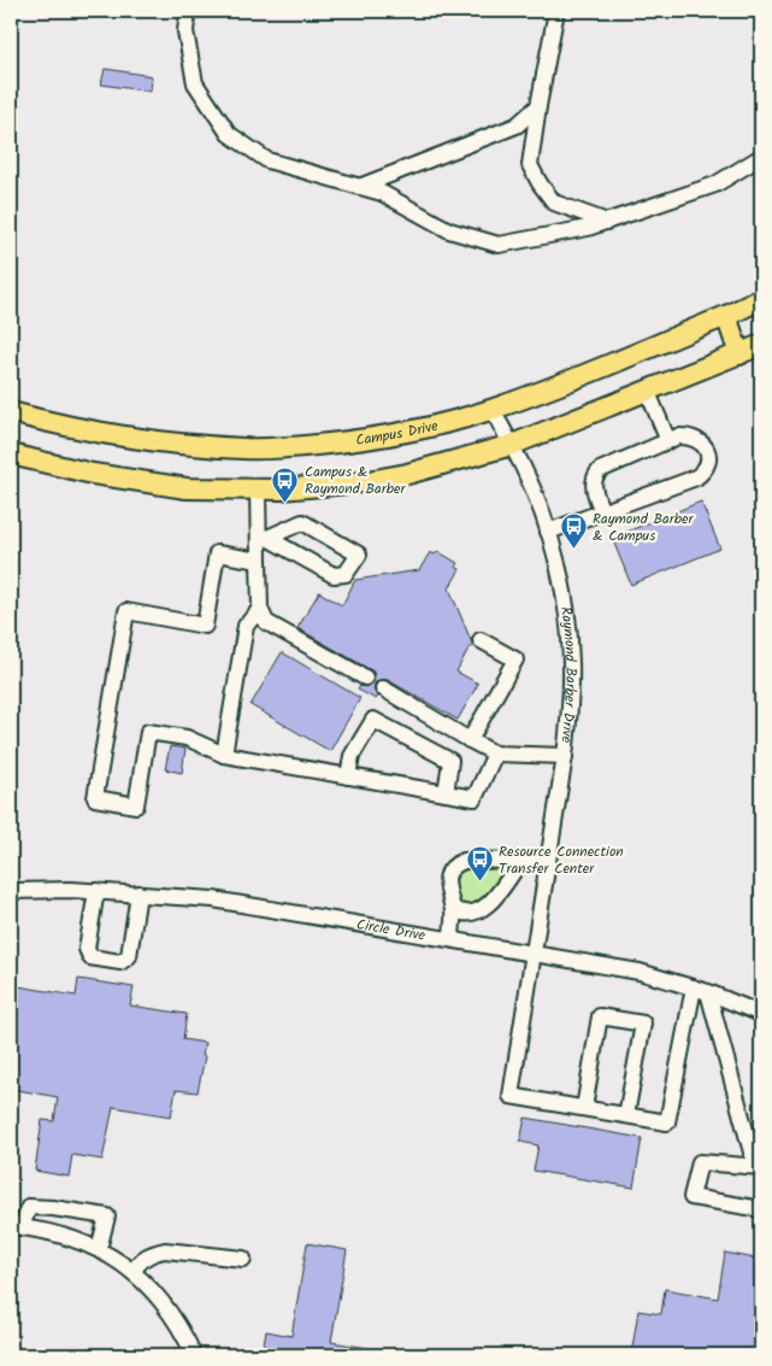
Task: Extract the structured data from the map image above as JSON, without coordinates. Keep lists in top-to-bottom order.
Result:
{
  "streets": {
    "main road": ["Campus Drive"],
    "street": ["Raymond Barber Drive", "Circle Drive"]
  },
  "crossings": [
    ["Campus Drive", "Raymond Barber Drive"],
    ["Raymond Barber Drive", "Circle Drive"]
  ],
  "places": {
    "bus stop": ["Campus & Raymond Barber", "Raymond Barber & Campus", "Resource Connection Transfer Center"]
  }
}
